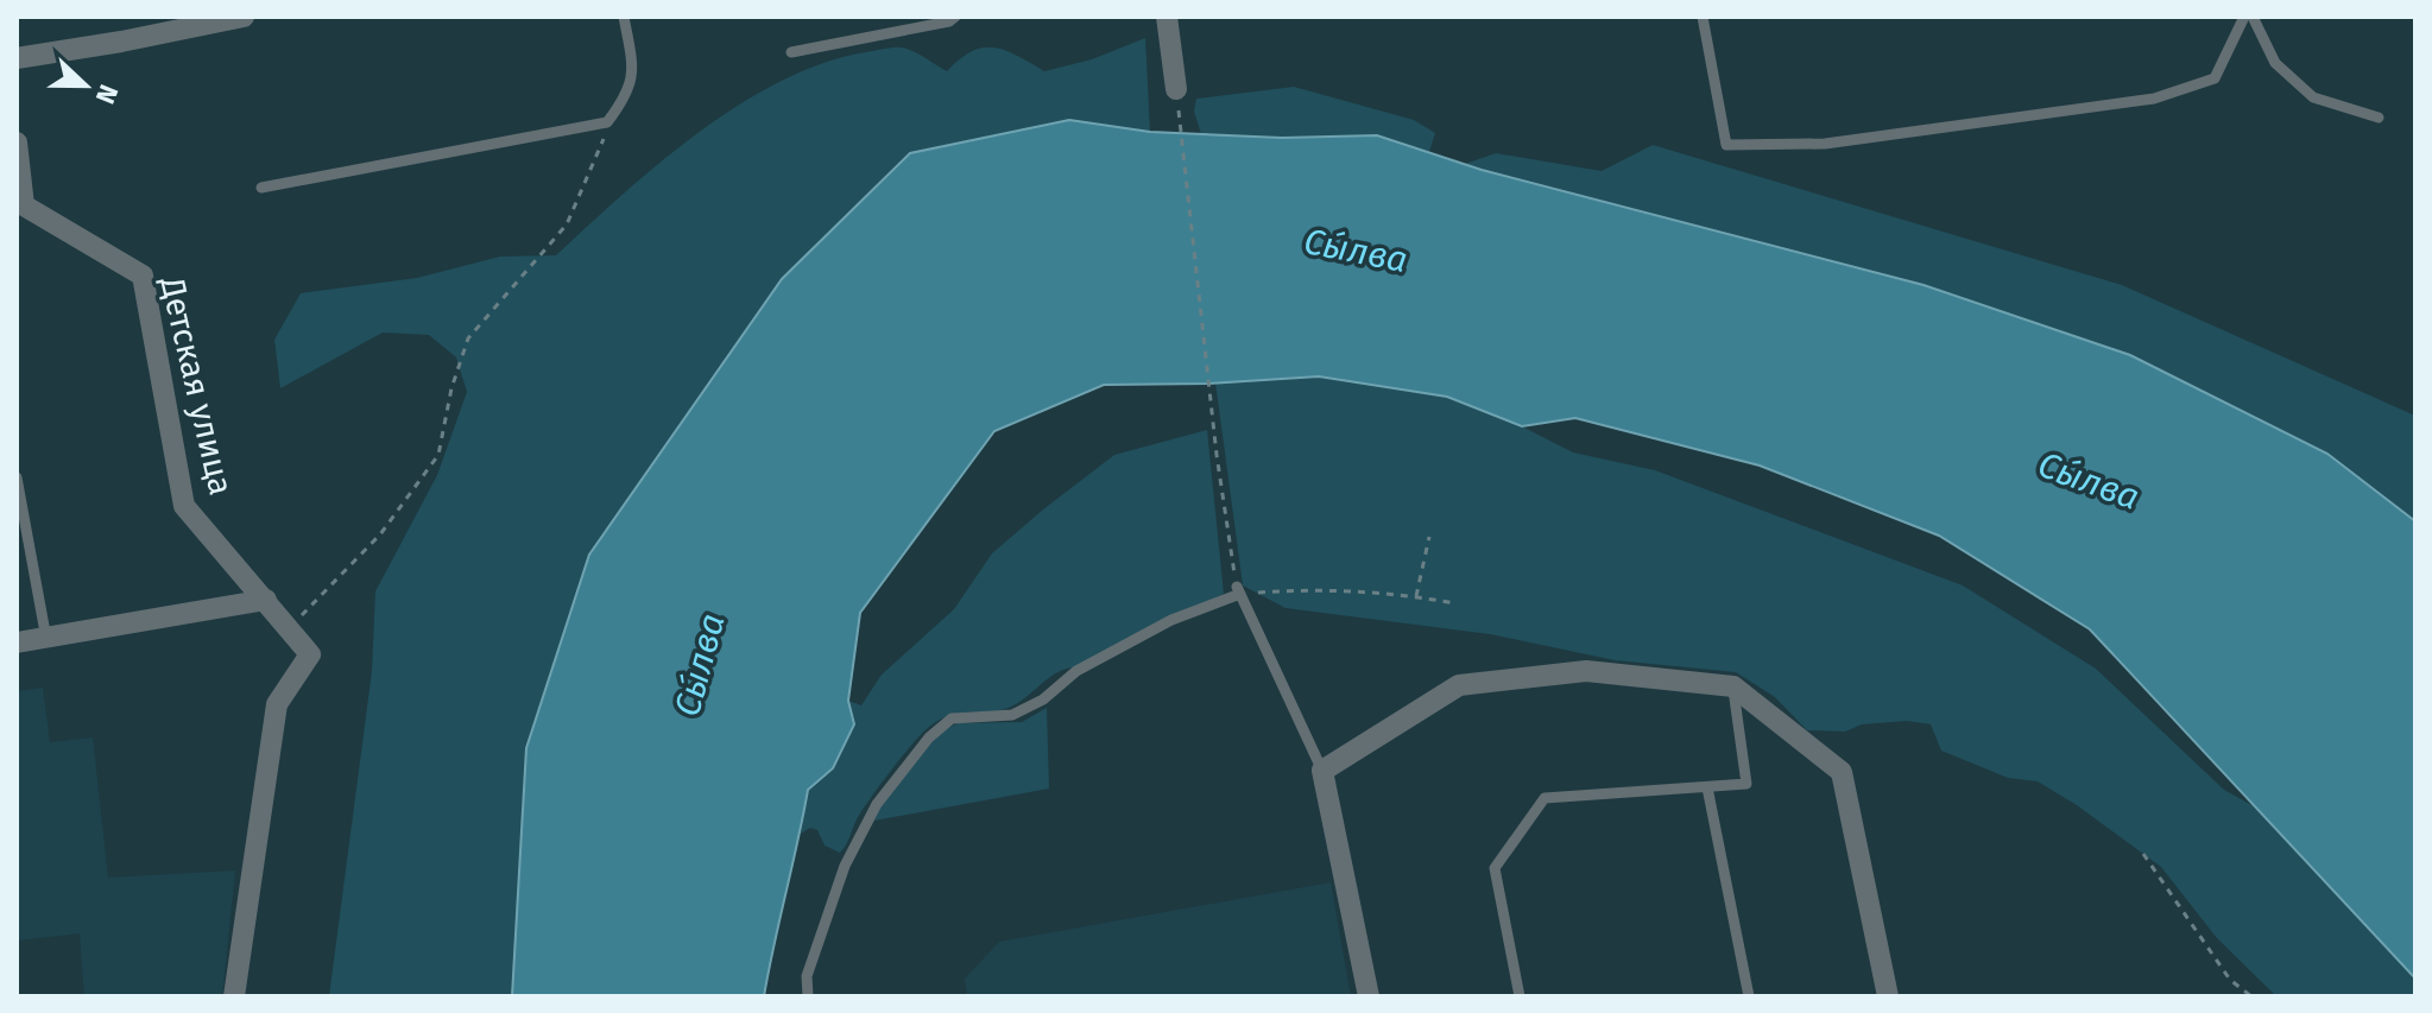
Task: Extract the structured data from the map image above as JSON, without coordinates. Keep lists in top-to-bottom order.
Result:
{
  "streets": {
    "street": ["Детская улица"]
  },
  "water": ["Сы́лва"],
  "north": "right"
}
